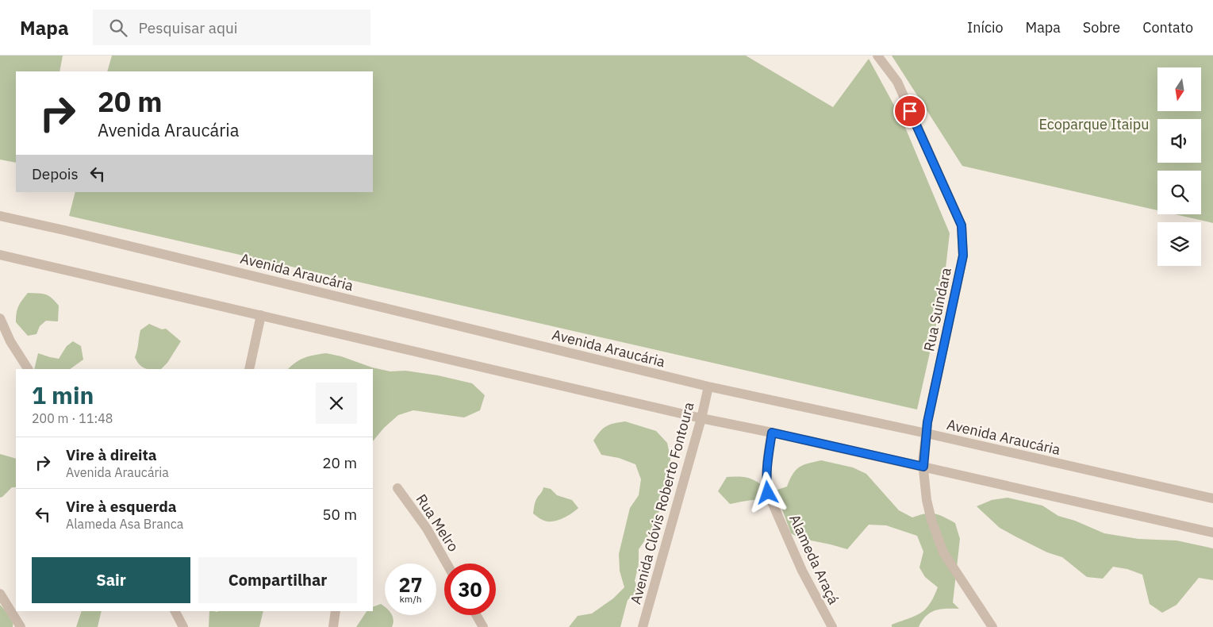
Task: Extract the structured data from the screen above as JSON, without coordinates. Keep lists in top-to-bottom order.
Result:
{
  "streets": {
    "street": [
      "Avenida Araucária",
      "Rua Suindara",
      "Avenida Clóvis Roberto Fontoura",
      "Rua Melro",
      "Alameda Araçá"
    ]
  },
  "crossings": [
    ["Avenida Araucária", "Rua Suindara"],
    ["Avenida Araucária", "Avenida Clóvis Roberto Fontoura"]
  ],
  "parks": ["Ecoparque Itaipu"],
  "north": "bottom",
  "page": {
    "header": "Mapa",
    "search": "Pesquisar aqui",
    "nav": [
      "Início",
      "Mapa",
      "Sobre",
      "Contato"
    ],
    "turn": ["20 m", "Avenida Araucária"],
    "then": "Depois",
    "heading": ["1 min", "200 m · 11:48"],
    "list": [
      {
        "name": "Vire à direita",
        "note": "Avenida Araucária",
        "value": "20 m"
      },
      {
        "name": "Vire à esquerda",
        "note": "Alameda Asa Branca",
        "value": "50 m"
      }
    ],
    "buttons": ["Sair", "Compartilhar"],
    "speed": "27 km/h",
    "limit": "30"
  }
}
